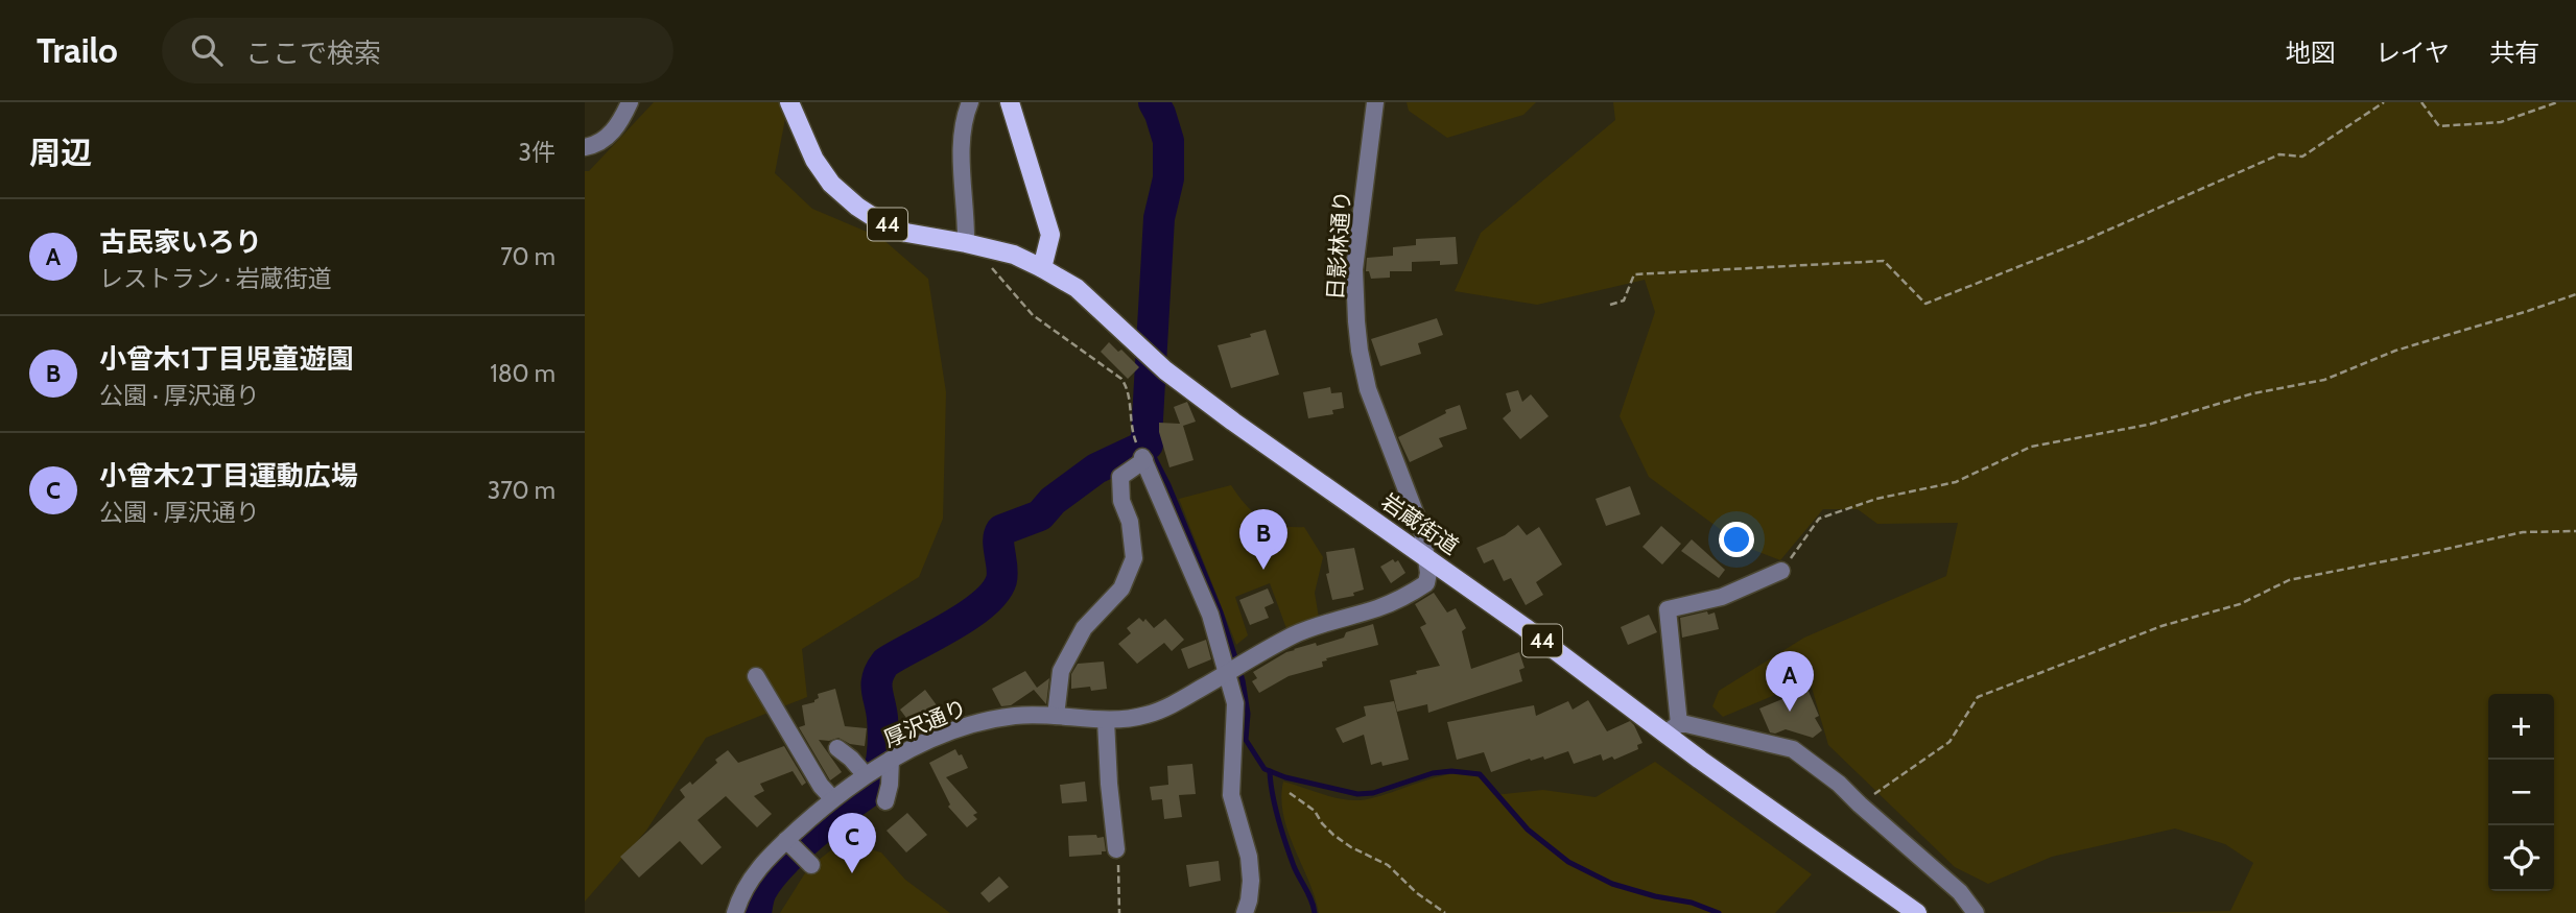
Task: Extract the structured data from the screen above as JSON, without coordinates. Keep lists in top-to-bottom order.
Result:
{
  "streets": {
    "main road": ["44", "岩蔵街道"],
    "street": ["日影林通り", "厚沢通り"]
  },
  "crossings": [
    ["44", "岩蔵街道"],
    ["日影林通り", "岩蔵街道"],
    ["日影林通り", "厚沢通り"],
    ["岩蔵街道", "厚沢通り"]
  ],
  "page": {
    "header": "Trailo",
    "search": "ここで検索",
    "nav": ["地図", "レイヤ", "共有"],
    "heading": ["周辺", "3件"],
    "list": [
      {
        "mark": "A",
        "name": "古民家いろり",
        "note": "レストラン · 岩蔵街道",
        "value": "70 m"
      },
      {
        "mark": "B",
        "name": "小曾木1丁目児童遊園",
        "note": "公園 · 厚沢通り",
        "value": "180 m"
      },
      {
        "mark": "C",
        "name": "小曾木2丁目運動広場",
        "note": "公園 · 厚沢通り",
        "value": "370 m"
      }
    ],
    "pins": ["B", "A", "C"],
    "map_buttons": ["+", "−"]
  }
}
